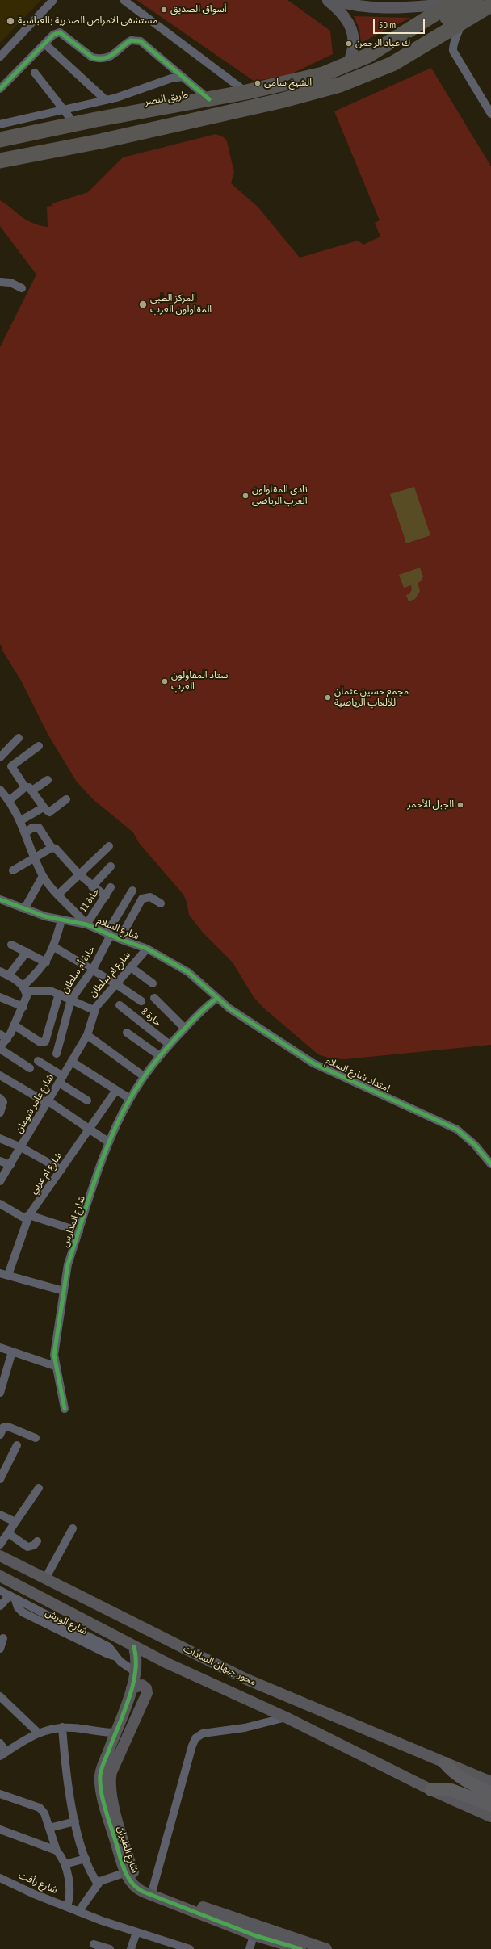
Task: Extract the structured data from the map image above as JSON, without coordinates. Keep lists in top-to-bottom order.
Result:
{
  "streets": {
    "highway": ["طريق النصر"],
    "main road": ["محور جيهان السادات"],
    "street": [
      "حارة 11",
      "شارع السلام",
      "حارة أم سلطان",
      "شارع ام سلطان",
      "حارة 8",
      "امتداد شارع السلام",
      "شارع عامر شومان",
      "شارع ام عربي",
      "شارع المدارس",
      "شارع الورش",
      "شارع الطيران",
      "شارع رأفت"
    ]
  },
  "crossings": [
    ["حارة 11", "شارع السلام"],
    ["شارع السلام", "حارة أم سلطان"],
    ["شارع السلام", "شارع ام سلطان"],
    ["شارع السلام", "امتداد شارع السلام"],
    ["شارع السلام", "شارع المدارس"],
    ["شارع ام سلطان", "شارع عامر شومان"],
    ["حارة 8", "شارع المدارس"],
    ["امتداد شارع السلام", "شارع المدارس"],
    ["شارع الورش", "شارع الطيران"],
    ["محور جيهان السادات", "شارع الطيران"]
  ],
  "places": [
    "أسواق الصديق",
    "مستشفى الامراض الصدرية بالعباسية",
    "ك عباد الرحمن",
    "الشيخ سامى",
    "المركز الطبى المقاولون العرب",
    "نادى المقاولون العرب الرياضى",
    "ستاد المقاولون العرب",
    "مجمع حسين عثمان للألعاب الرياضية",
    "الجبل الأحمر"
  ],
  "scale_bar": "50 m"
}
